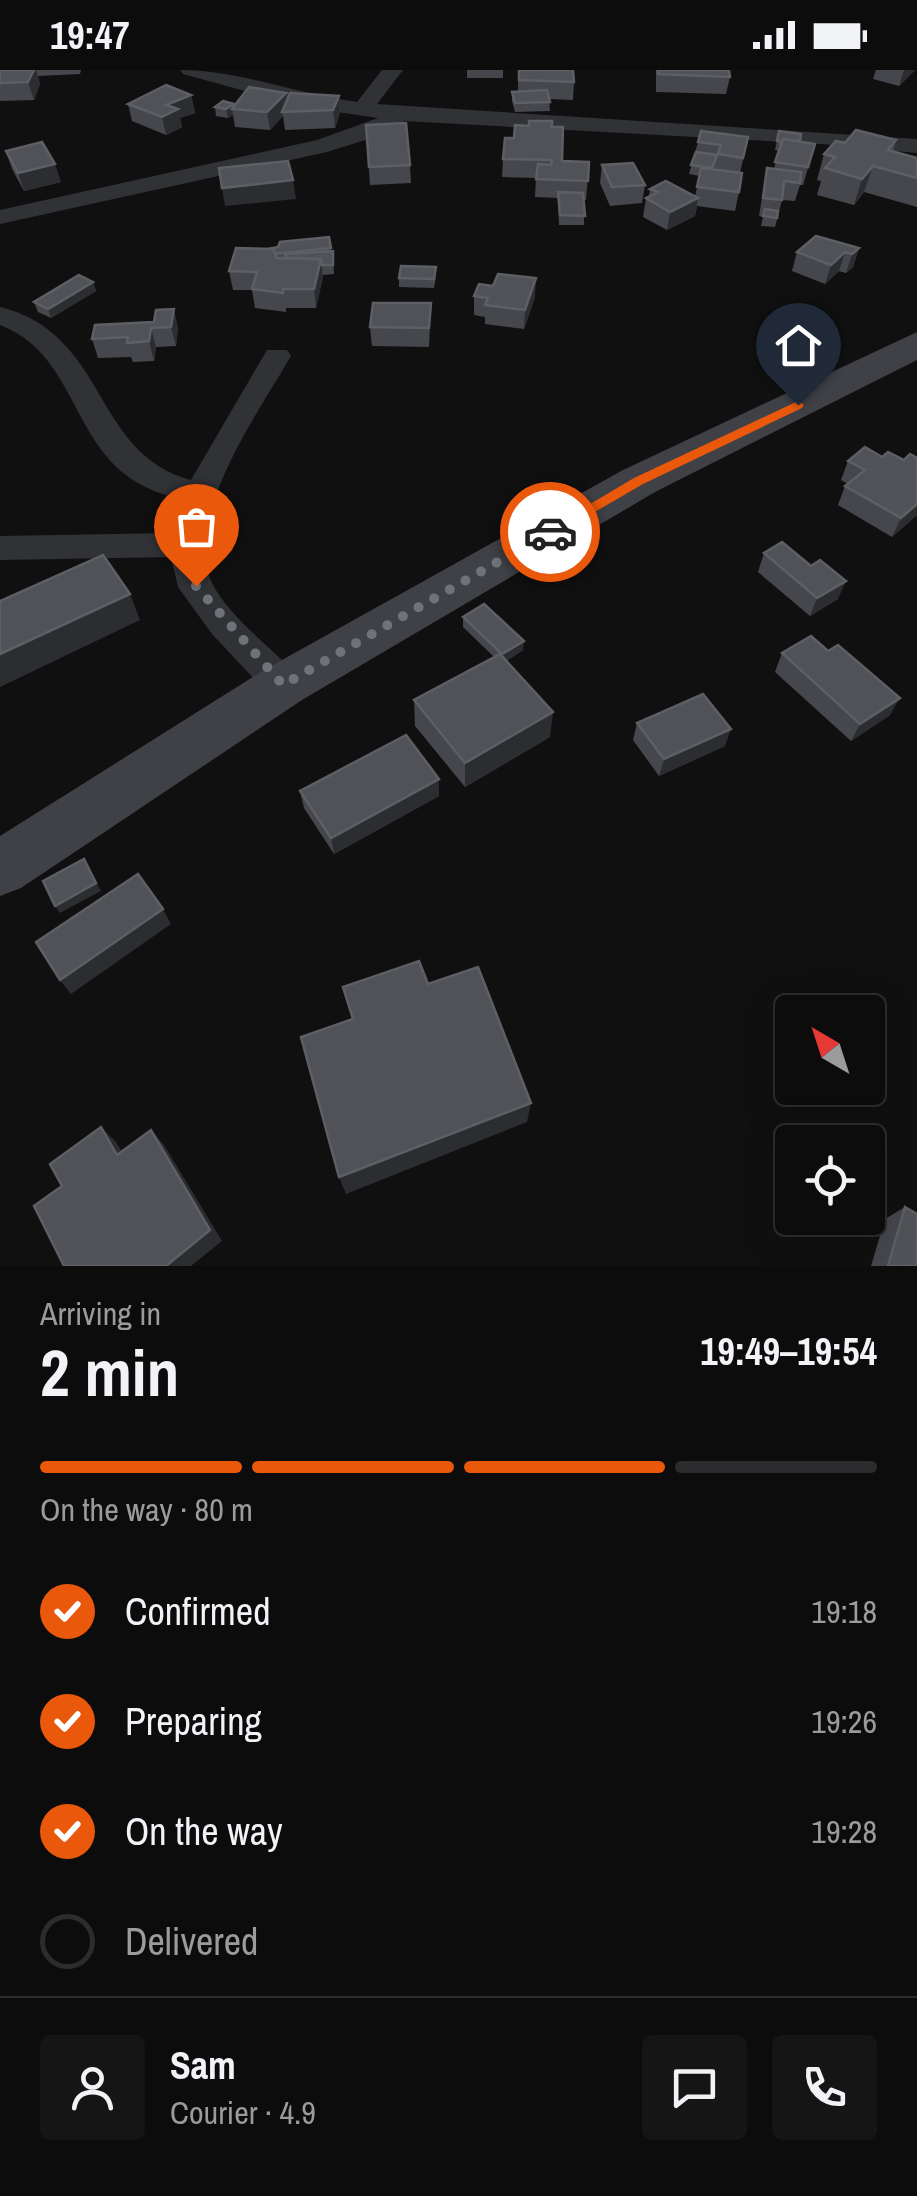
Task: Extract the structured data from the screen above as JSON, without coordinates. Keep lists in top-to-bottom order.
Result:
{
  "north": "top left",
  "page": {
    "status": "19:47",
    "heading": ["2 min", "Arriving in", "19:49–19:54"],
    "panel": ["Sam", "Courier · 4.9"],
    "bar": "On the way · 80 m",
    "list": [
      ["Confirmed", "19:18"],
      ["Preparing", "19:26"],
      ["On the way", "19:28"],
      "Delivered"
    ]
  }
}
